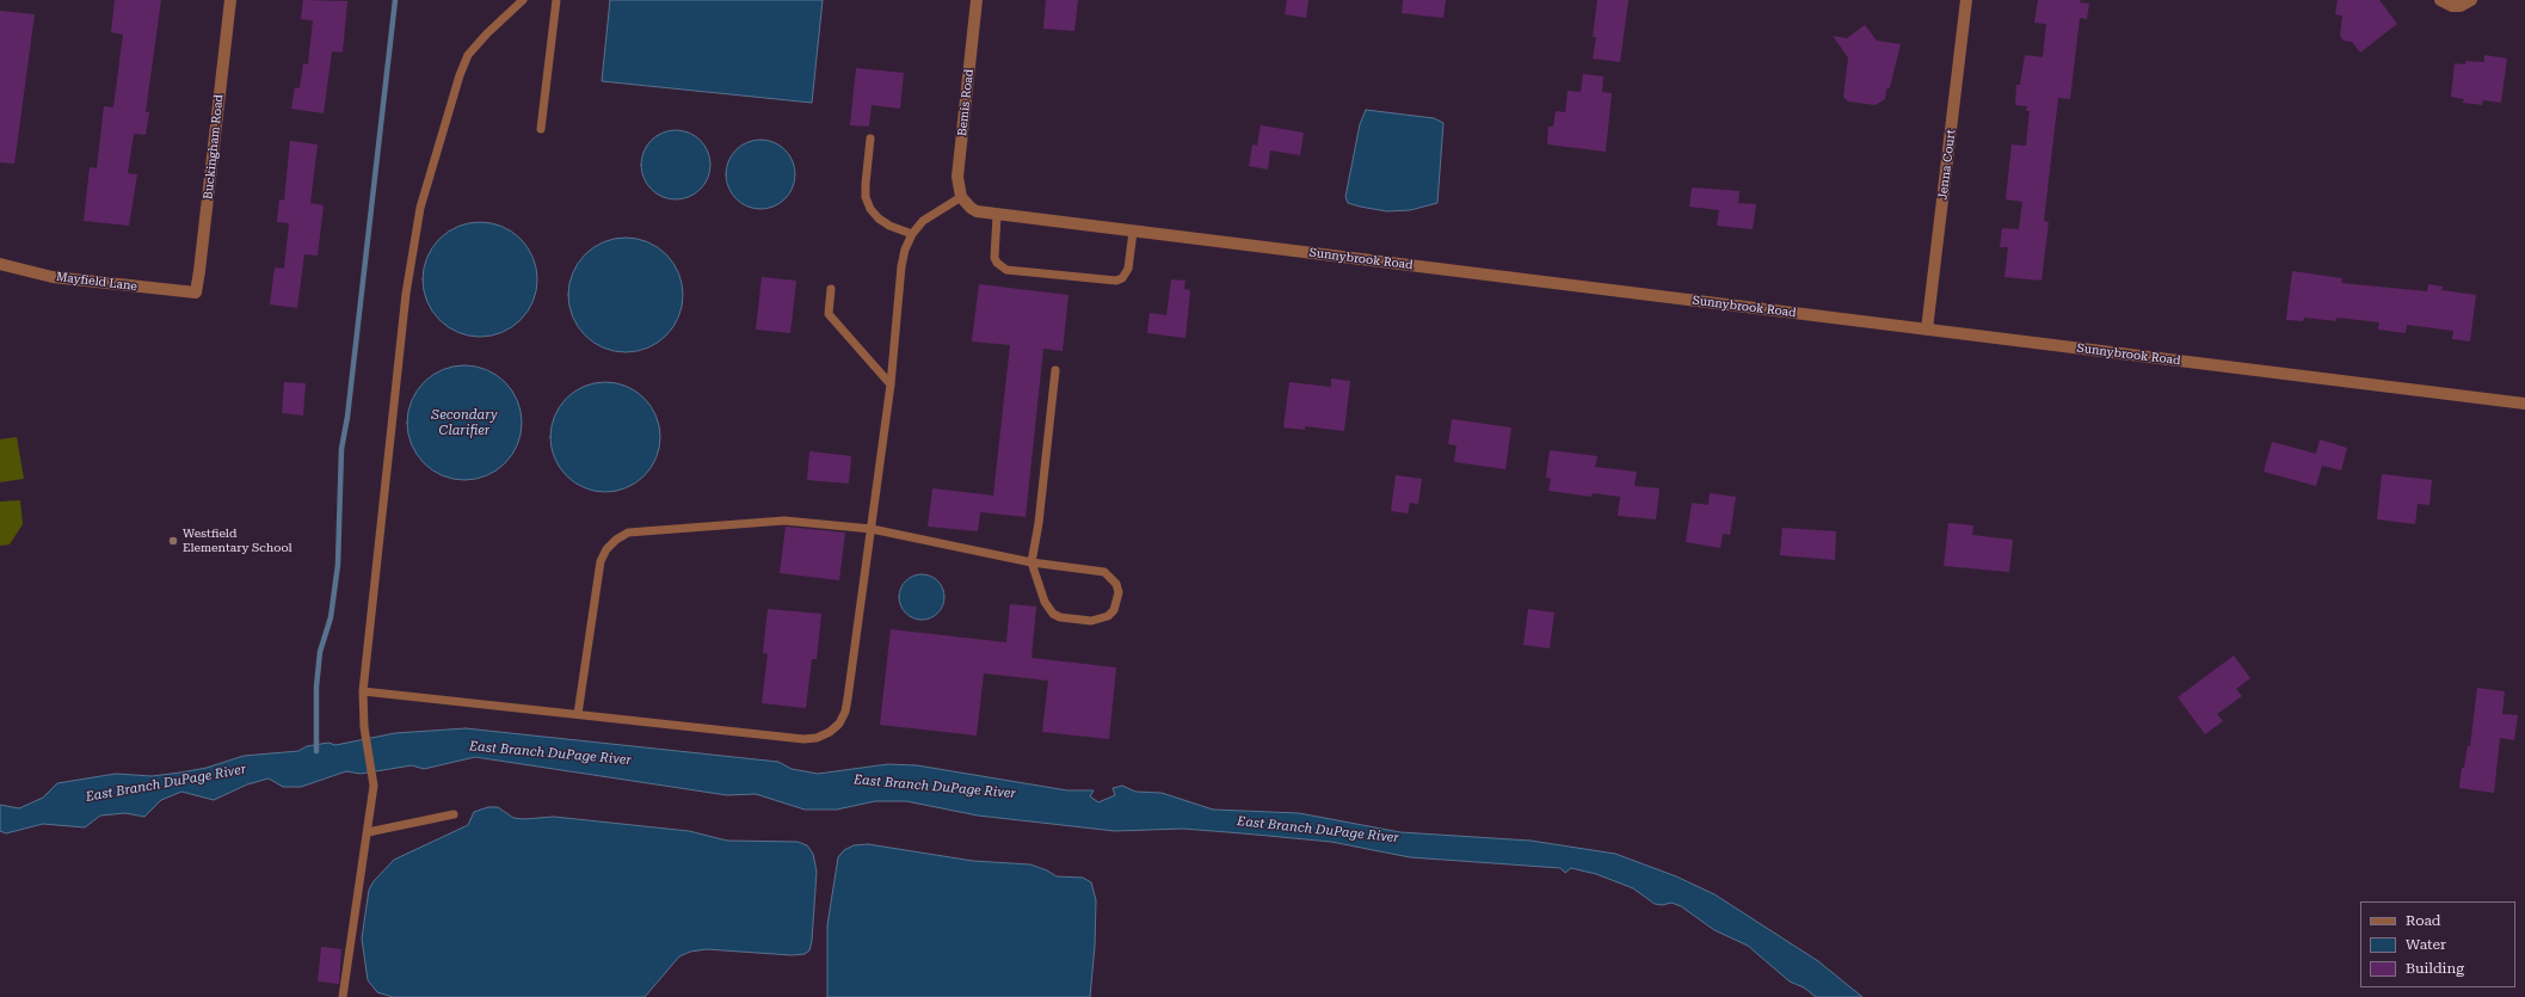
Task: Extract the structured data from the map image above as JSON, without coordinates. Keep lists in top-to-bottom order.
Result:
{
  "streets": {
    "street": [
      "Bemis Road",
      "Buckingham Road",
      "Jenna Court",
      "Sunnybrook Road",
      "Mayfield Lane"
    ]
  },
  "crossings": [
    ["Bemis Road", "Sunnybrook Road"],
    ["Buckingham Road", "Mayfield Lane"],
    ["Jenna Court", "Sunnybrook Road"]
  ],
  "water": ["Secondary Clarifier", "East Branch DuPage River"],
  "places": ["Westfield Elementary School"],
  "legend": ["Road", "Water", "Building"]
}
